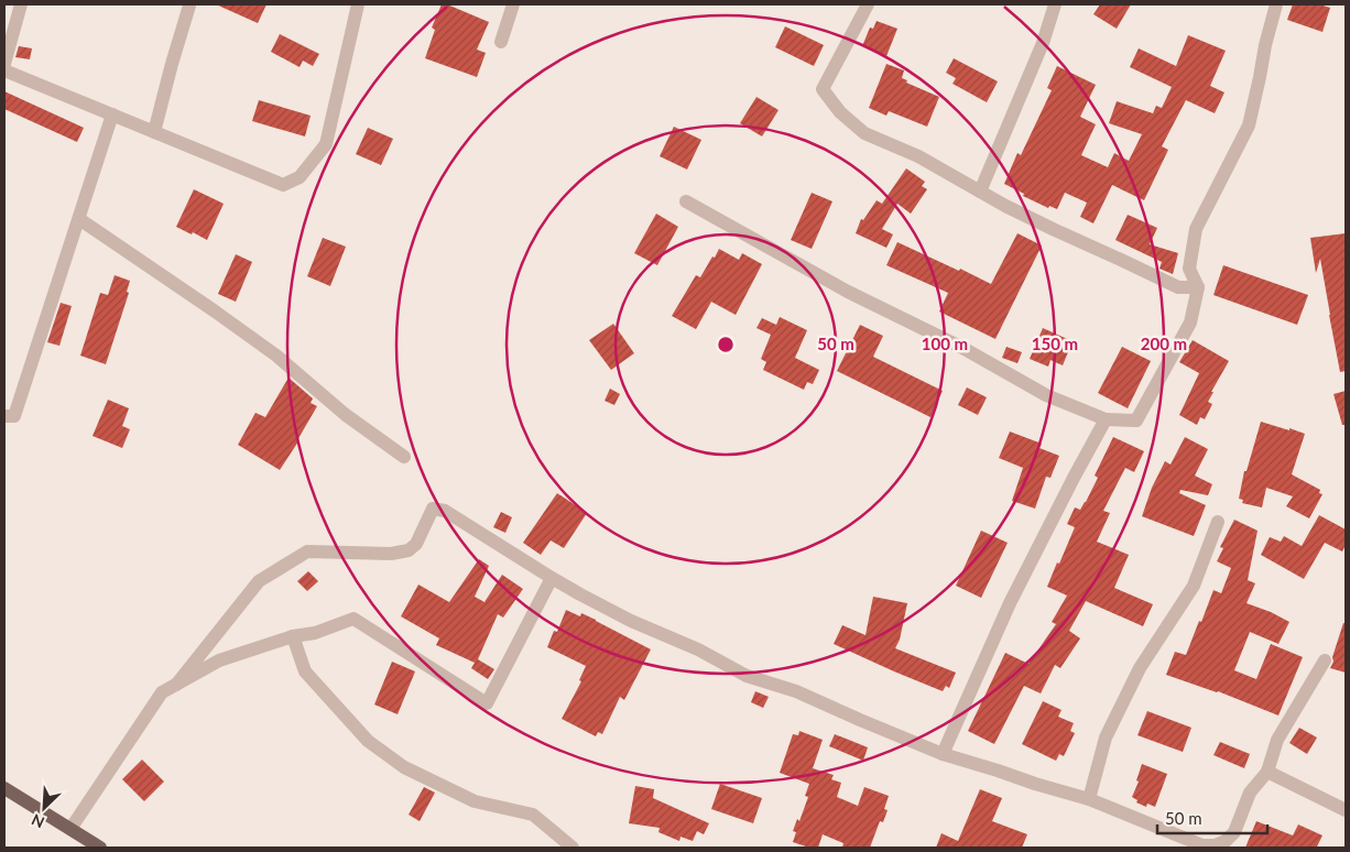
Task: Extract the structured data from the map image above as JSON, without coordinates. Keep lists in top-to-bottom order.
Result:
{
  "scale_bar": "50 m",
  "north": "bottom left",
  "rings": [
    "50 m",
    "100 m",
    "150 m",
    "200 m"
  ]
}
